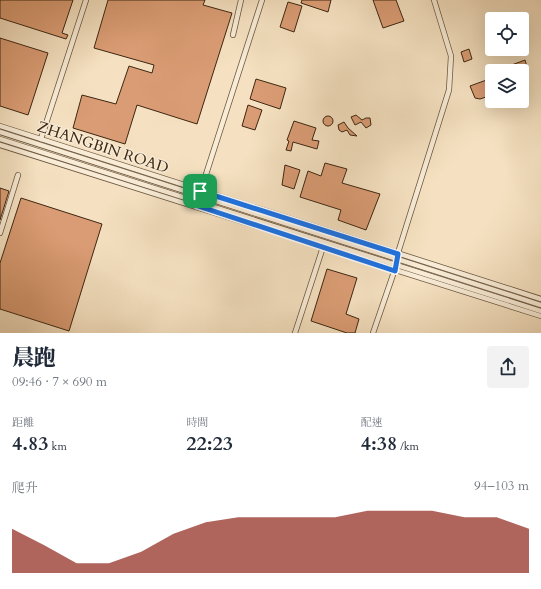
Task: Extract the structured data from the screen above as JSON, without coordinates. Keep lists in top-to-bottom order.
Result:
{
  "streets": {
    "street": ["ZHANGBIN ROAD"]
  },
  "page": {
    "heading": ["晨跑", "09:46 · 7 × 690 m"],
    "stats": [
      ["距離", "4.83 km"],
      ["時間", "22:23"],
      ["配速", "4:38 /km"]
    ],
    "chart": ["爬升", "94–103 m"]
  }
}
